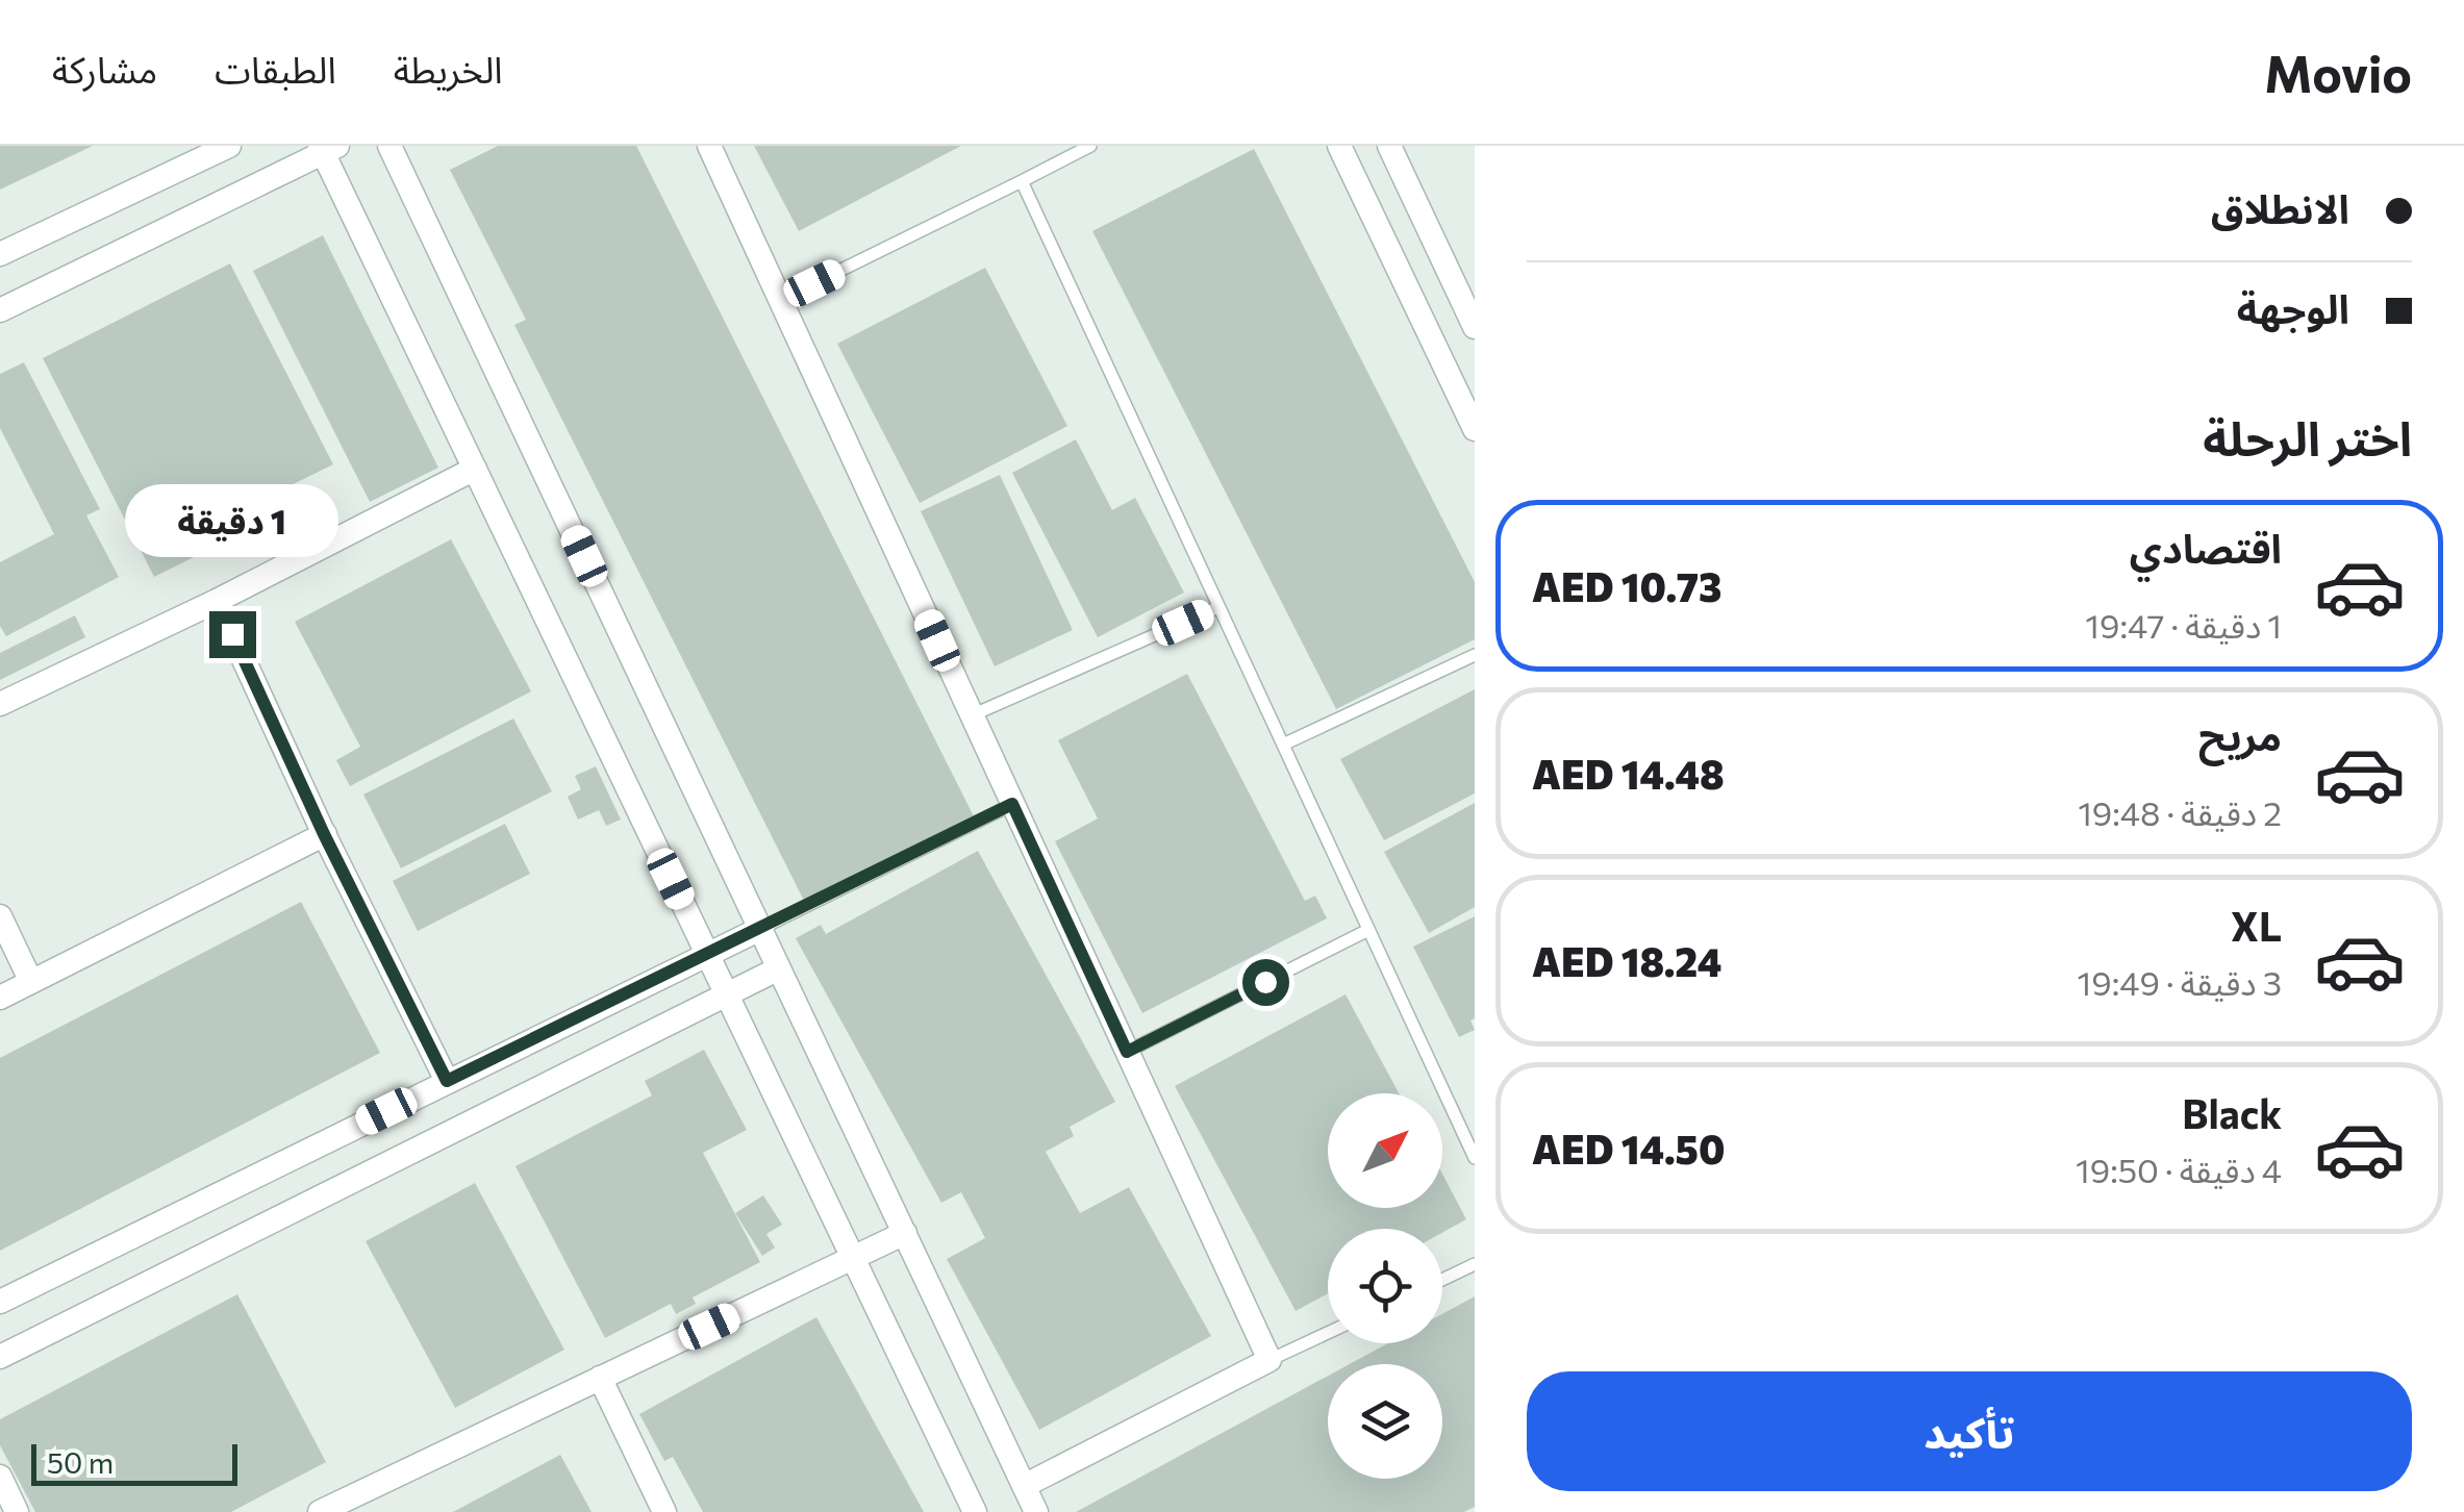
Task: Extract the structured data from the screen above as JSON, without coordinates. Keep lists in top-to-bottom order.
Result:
{
  "scale_bar": "50 m",
  "north": "top right",
  "page": {
    "header": "Movio",
    "nav": ["الخريطة", "الطبقات", "مشاركة"],
    "banner": ["الانطلاق", "الوجهة"],
    "heading": "اختر الرحلة",
    "bubble": "1 دقيقة",
    "list": [
      {
        "name": "اقتصادي",
        "note": "1 دقيقة · 19:47",
        "value": "AED 10.73"
      },
      {
        "name": "مريح",
        "note": "2 دقيقة · 19:48",
        "value": "AED 14.48"
      },
      {
        "name": "XL",
        "note": "3 دقيقة · 19:49",
        "value": "AED 18.24"
      },
      {
        "name": "Black",
        "note": "4 دقيقة · 19:50",
        "value": "AED 14.50"
      }
    ],
    "buttons": "تأكيد",
    "scale": "50 m"
  }
}
